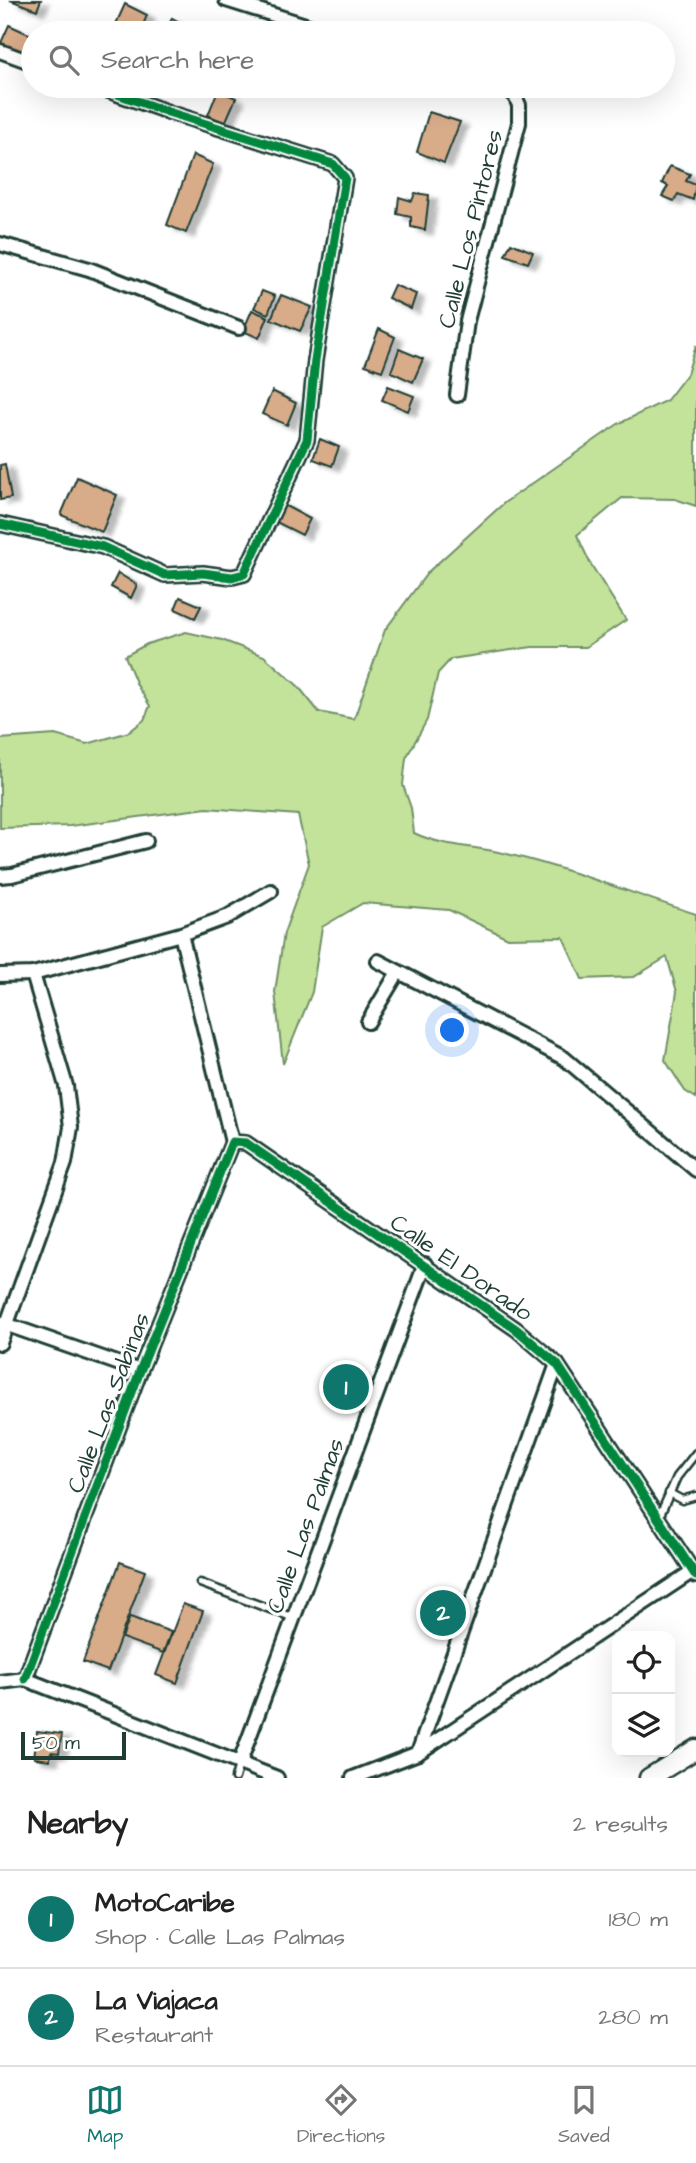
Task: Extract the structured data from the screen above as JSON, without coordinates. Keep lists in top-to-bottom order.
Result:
{
  "streets": {
    "street": [
      "Calle Los Pintores",
      "Calle El Dorado",
      "Calle Las Sabinas",
      "Calle Las Palmas"
    ]
  },
  "crossings": [
    ["Calle El Dorado", "Calle Las Sabinas"],
    ["Calle El Dorado", "Calle Las Palmas"]
  ],
  "scale_bar": "50 m",
  "page": {
    "search": "Search here",
    "pins": ["1", "2"],
    "scale": "50 m",
    "heading": ["Nearby", "2 results"],
    "list": [
      {
        "mark": "1",
        "name": "MotoCaribe",
        "note": "Shop · Calle Las Palmas",
        "value": "180 m"
      },
      {
        "mark": "2",
        "name": "La Viajaca",
        "note": "Restaurant",
        "value": "280 m"
      }
    ],
    "nav": ["Map", "Directions", "Saved"]
  }
}
